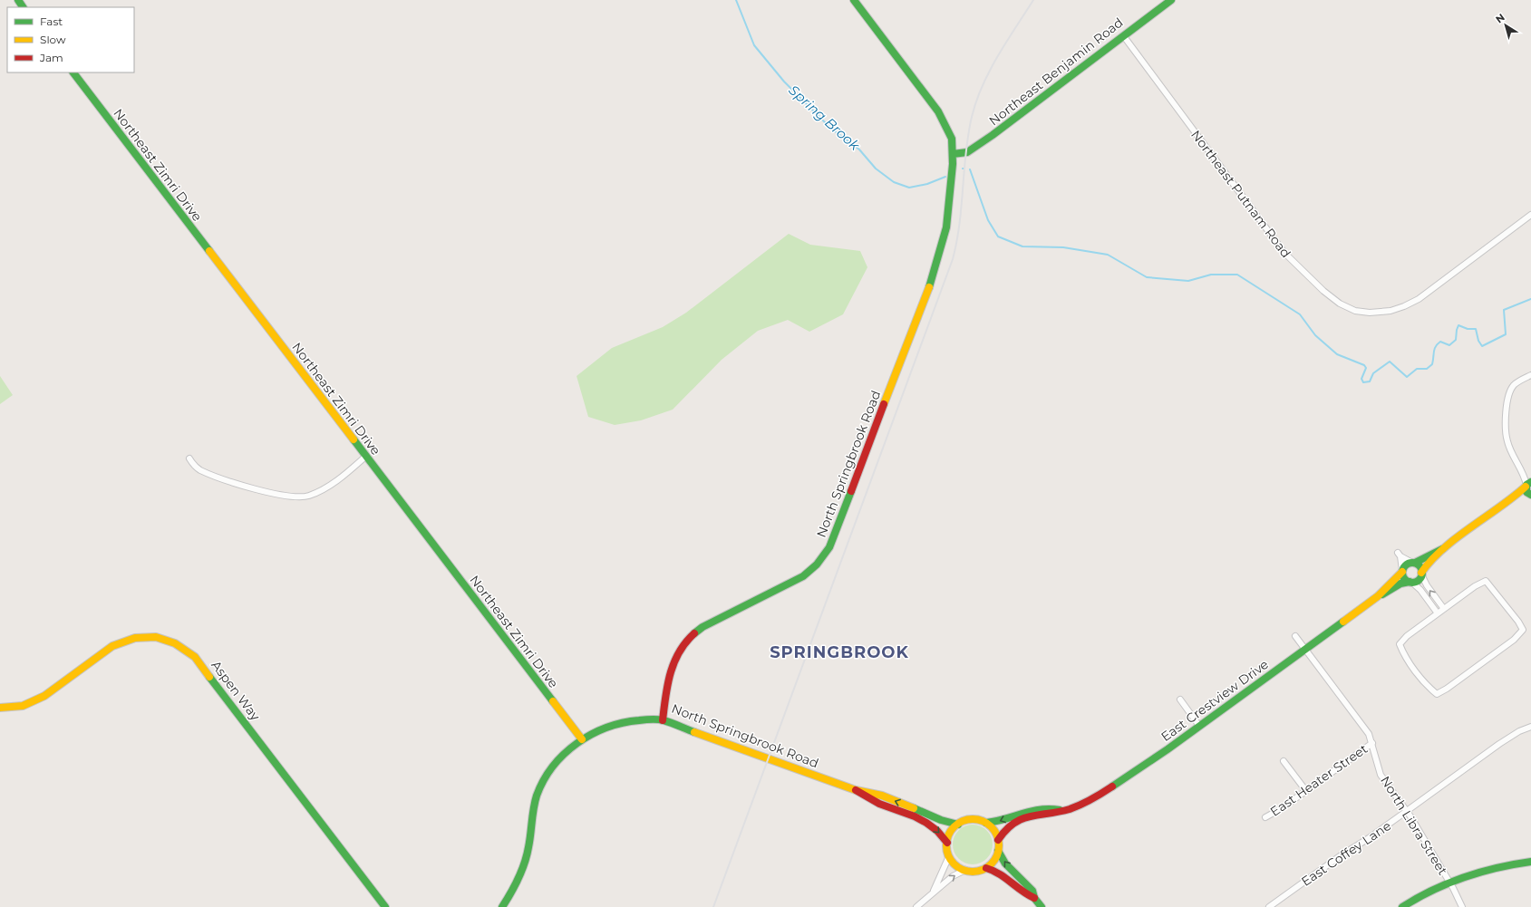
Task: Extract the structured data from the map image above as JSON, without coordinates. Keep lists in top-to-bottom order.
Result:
{
  "streets": {
    "street": [
      "Northeast Benjamin Road",
      "Northeast Zimri Drive",
      "Northeast Putnam Road",
      "North Springbrook Road",
      "Aspen Way",
      "East Crestview Drive",
      "East Heater Street",
      "North Libra Street",
      "East Coffey Lane"
    ]
  },
  "crossings": [
    ["Northeast Benjamin Road", "Northeast Putnam Road"],
    ["Northeast Benjamin Road", "North Springbrook Road"],
    ["North Springbrook Road", "East Crestview Drive"],
    ["East Crestview Drive", "North Libra Street"],
    ["East Heater Street", "North Libra Street"],
    ["North Libra Street", "East Coffey Lane"]
  ],
  "districts": ["SPRINGBROOK"],
  "water": ["Spring Brook"],
  "legend": ["Fast", "Slow", "Jam"],
  "north": "top left"
}
